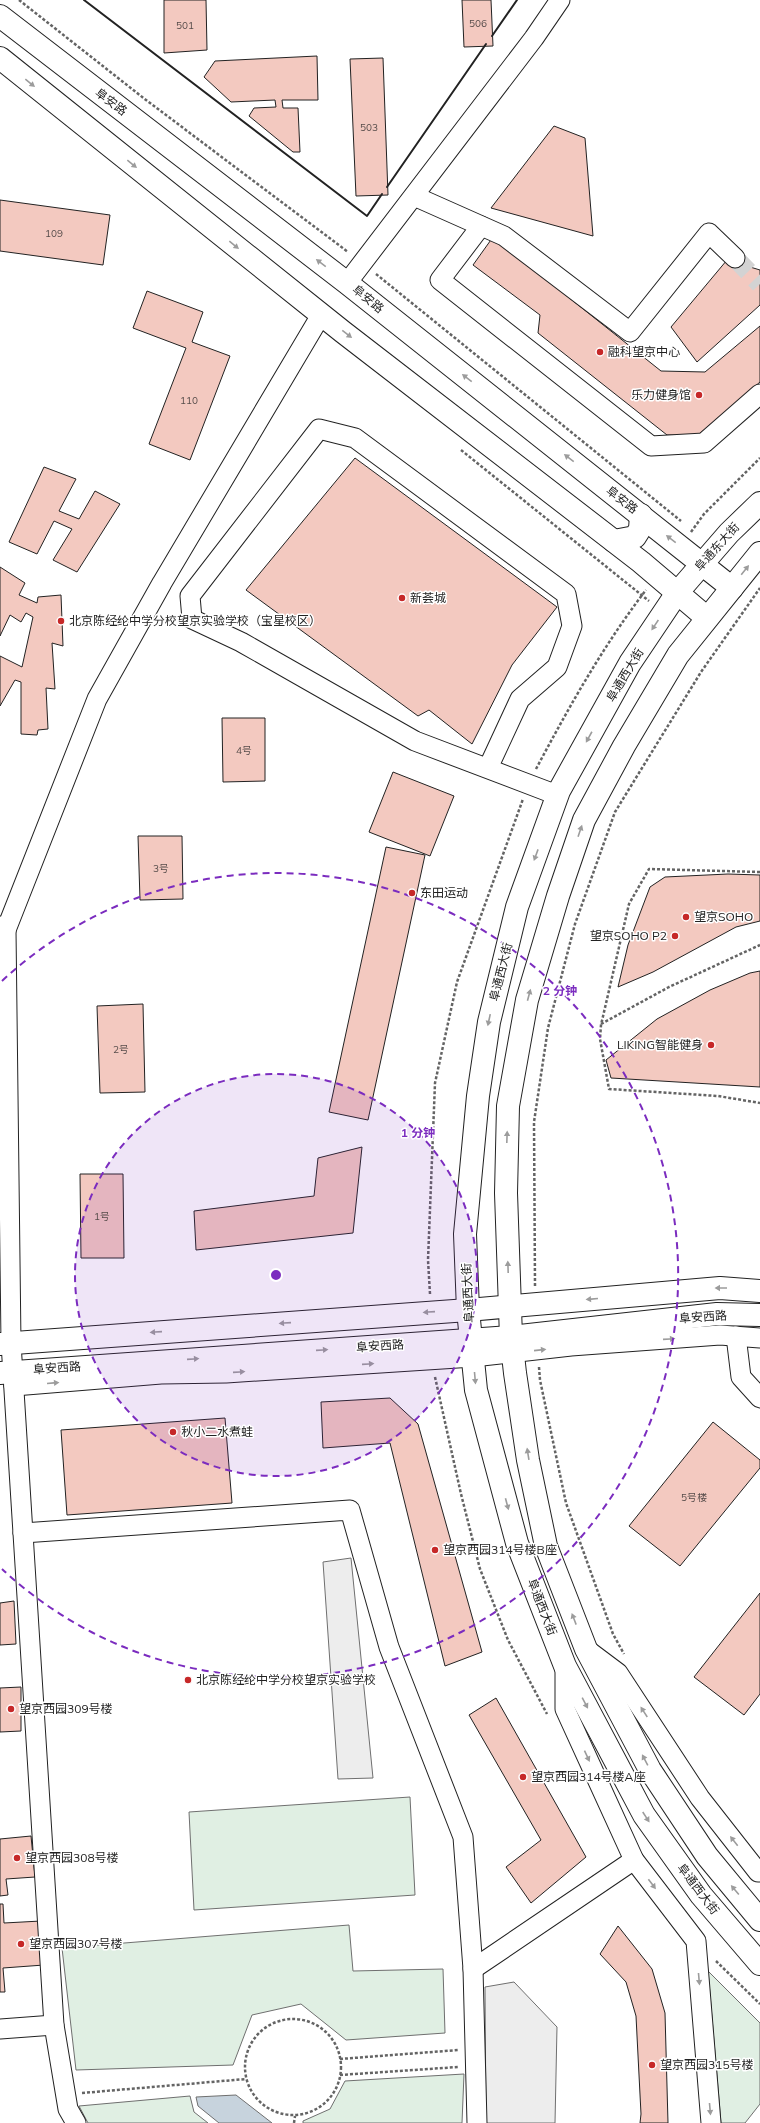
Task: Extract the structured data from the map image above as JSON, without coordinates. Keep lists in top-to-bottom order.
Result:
{
  "streets": {
    "main road": [
      "阜安路",
      "阜通东大街",
      "阜通西大街",
      "阜安西路"
    ]
  },
  "crossings": [
    ["阜安路", "阜通东大街"],
    ["阜通东大街", "阜通西大街"],
    ["阜通西大街", "阜安西路"]
  ],
  "places": [
    "融科望京中心",
    "乐力健身馆",
    "新荟城",
    "北京陈经纶中学分校望京实验学校（宝星校区）",
    "东田运动",
    "望京SOHO",
    "望京SOHO P2",
    "LIKING智能健身",
    "秋小二水煮蛙",
    "望京西园314号楼B座",
    "北京陈经纶中学分校望京实验学校",
    "望京西园309号楼",
    "望京西园314号楼A座",
    "望京西园308号楼",
    "望京西园307号楼",
    "望京西园315号楼"
  ],
  "house_numbers": [
    "506",
    "501",
    "503",
    "109",
    "110",
    "4号",
    "3号",
    "2号",
    "1号",
    "5号楼"
  ],
  "rings": ["2 分钟", "1 分钟"]
}
